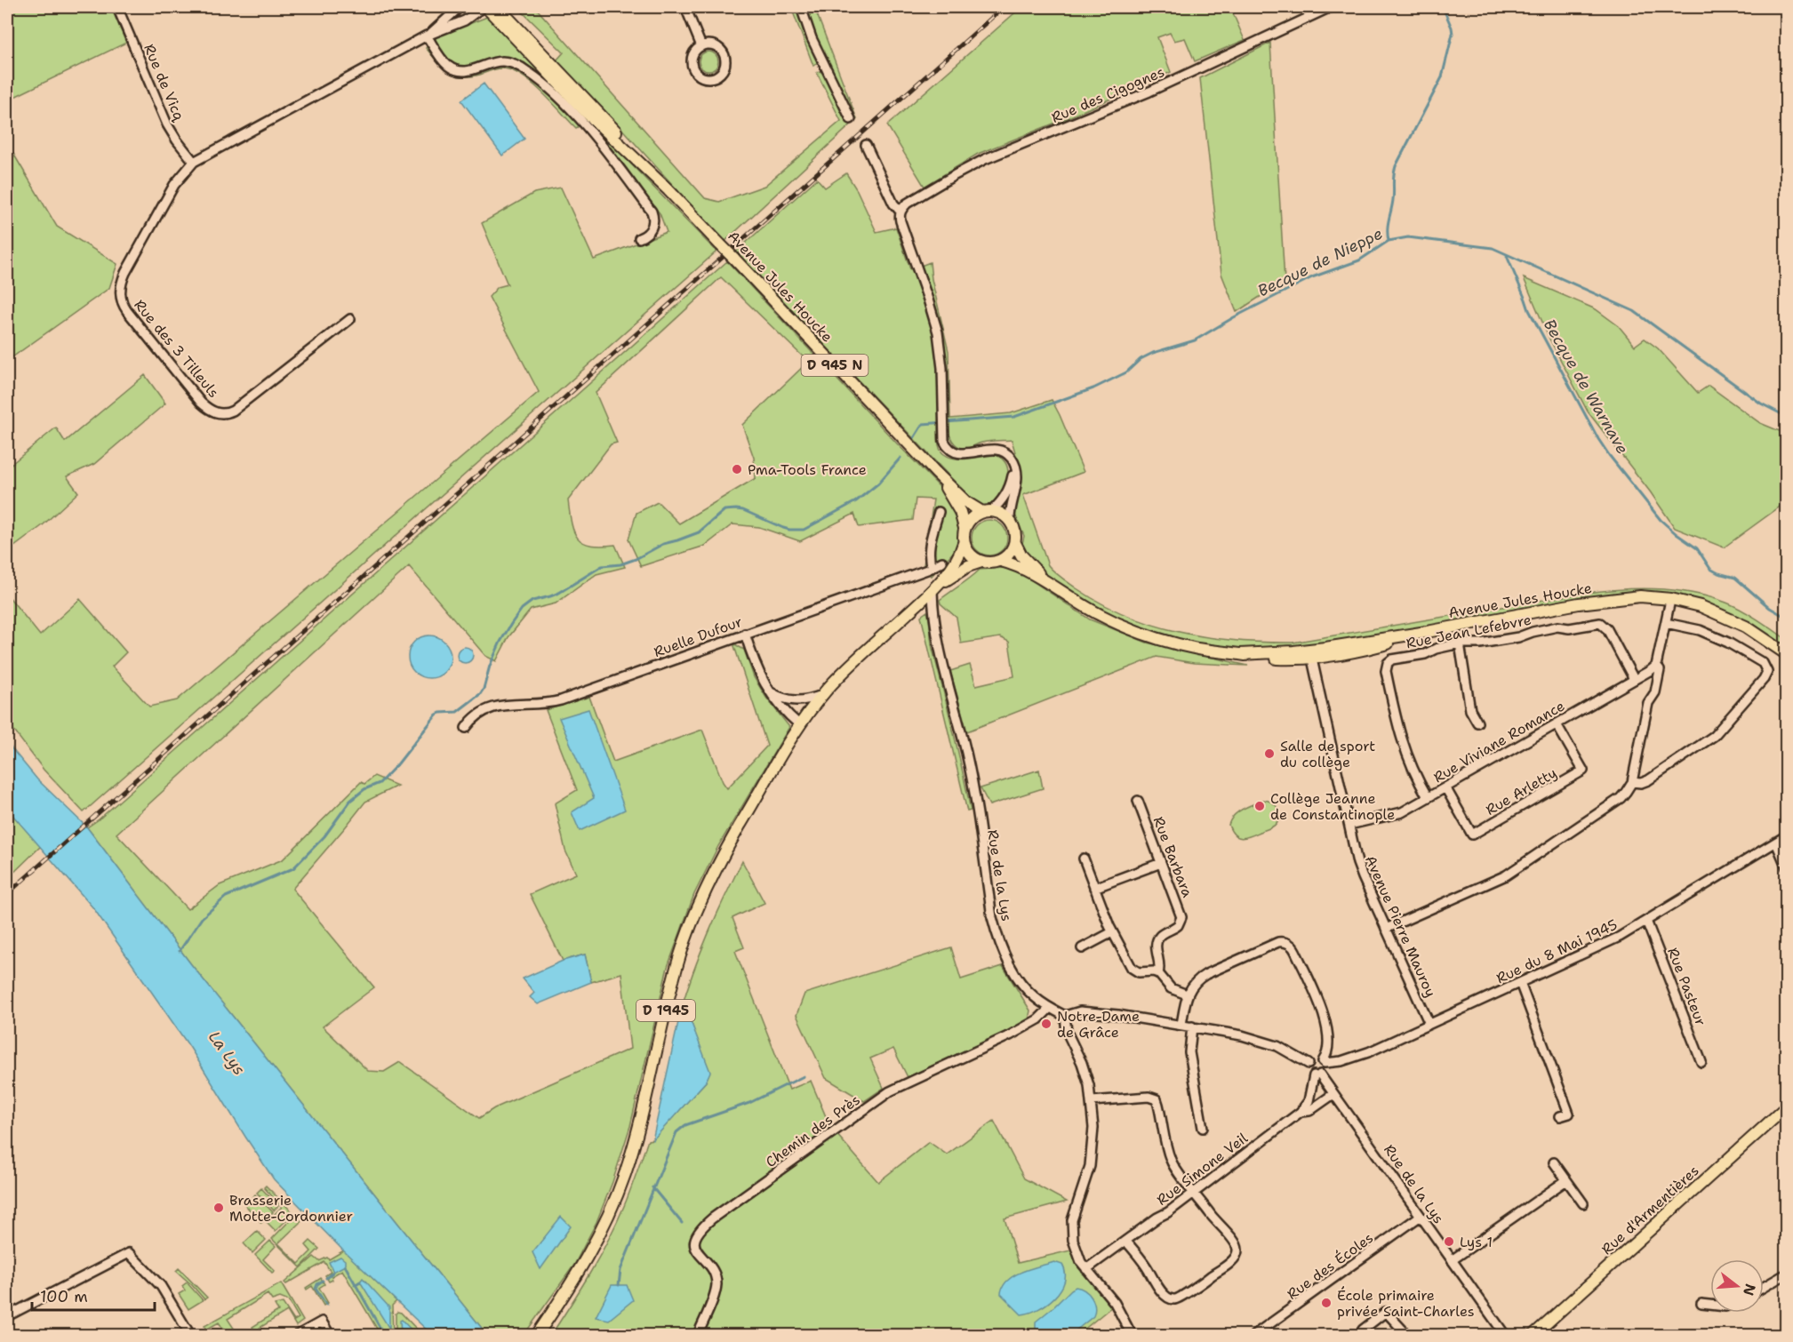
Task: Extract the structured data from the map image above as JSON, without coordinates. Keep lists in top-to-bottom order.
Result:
{
  "streets": {
    "main road": [
      "Avenue Jules Houcke",
      "D 945 N",
      "D 1945",
      "Rue d'Armentières"
    ],
    "street": [
      "Rue de Vicq",
      "Rue des Cigognes",
      "Rue des 3 Tilleuls",
      "Rue Jean Lefebvre",
      "Ruelle Dufour",
      "Rue Viviane Romance",
      "Rue Arletty",
      "Rue Barbara",
      "Rue de la Lys",
      "Avenue Pierre Mauroy",
      "Rue du 8 Mai 1945",
      "Rue Pasteur",
      "Chemin des Près",
      "Rue Simone Veil",
      "Rue des Écoles"
    ]
  },
  "crossings": [
    ["Rue de Vicq", "Rue des 3 Tilleuls"],
    ["Avenue Jules Houcke", "Rue des 3 Tilleuls"],
    ["Avenue Jules Houcke", "Avenue Pierre Mauroy"],
    ["Avenue Jules Houcke", "D 1945"],
    ["Rue Jean Lefebvre", "Rue Viviane Romance"],
    ["Rue Viviane Romance", "Rue Arletty"],
    ["Rue Viviane Romance", "Avenue Pierre Mauroy"],
    ["Rue de la Lys", "Rue du 8 Mai 1945"],
    ["Rue de la Lys", "D 1945"],
    ["Rue de la Lys", "Chemin des Près"],
    ["Rue de la Lys", "Rue Simone Veil"],
    ["Rue de la Lys", "Rue des Écoles"],
    ["Avenue Pierre Mauroy", "Rue du 8 Mai 1945"],
    ["Rue du 8 Mai 1945", "Rue Pasteur"],
    ["Rue du 8 Mai 1945", "Rue Simone Veil"]
  ],
  "water": ["Becque de Nieppe", "Becque de Warnave", "La Lys"],
  "places": [
    "Pma-Tools France",
    "Salle de sport du collège",
    "Collège Jeanne de Constantinople",
    "Notre-Dame de Grâce",
    "Brasserie Motte-Cordonnier",
    "Lys 1",
    "École primaire privée Saint-Charles"
  ],
  "scale_bar": "100 m",
  "north": "right"
}
